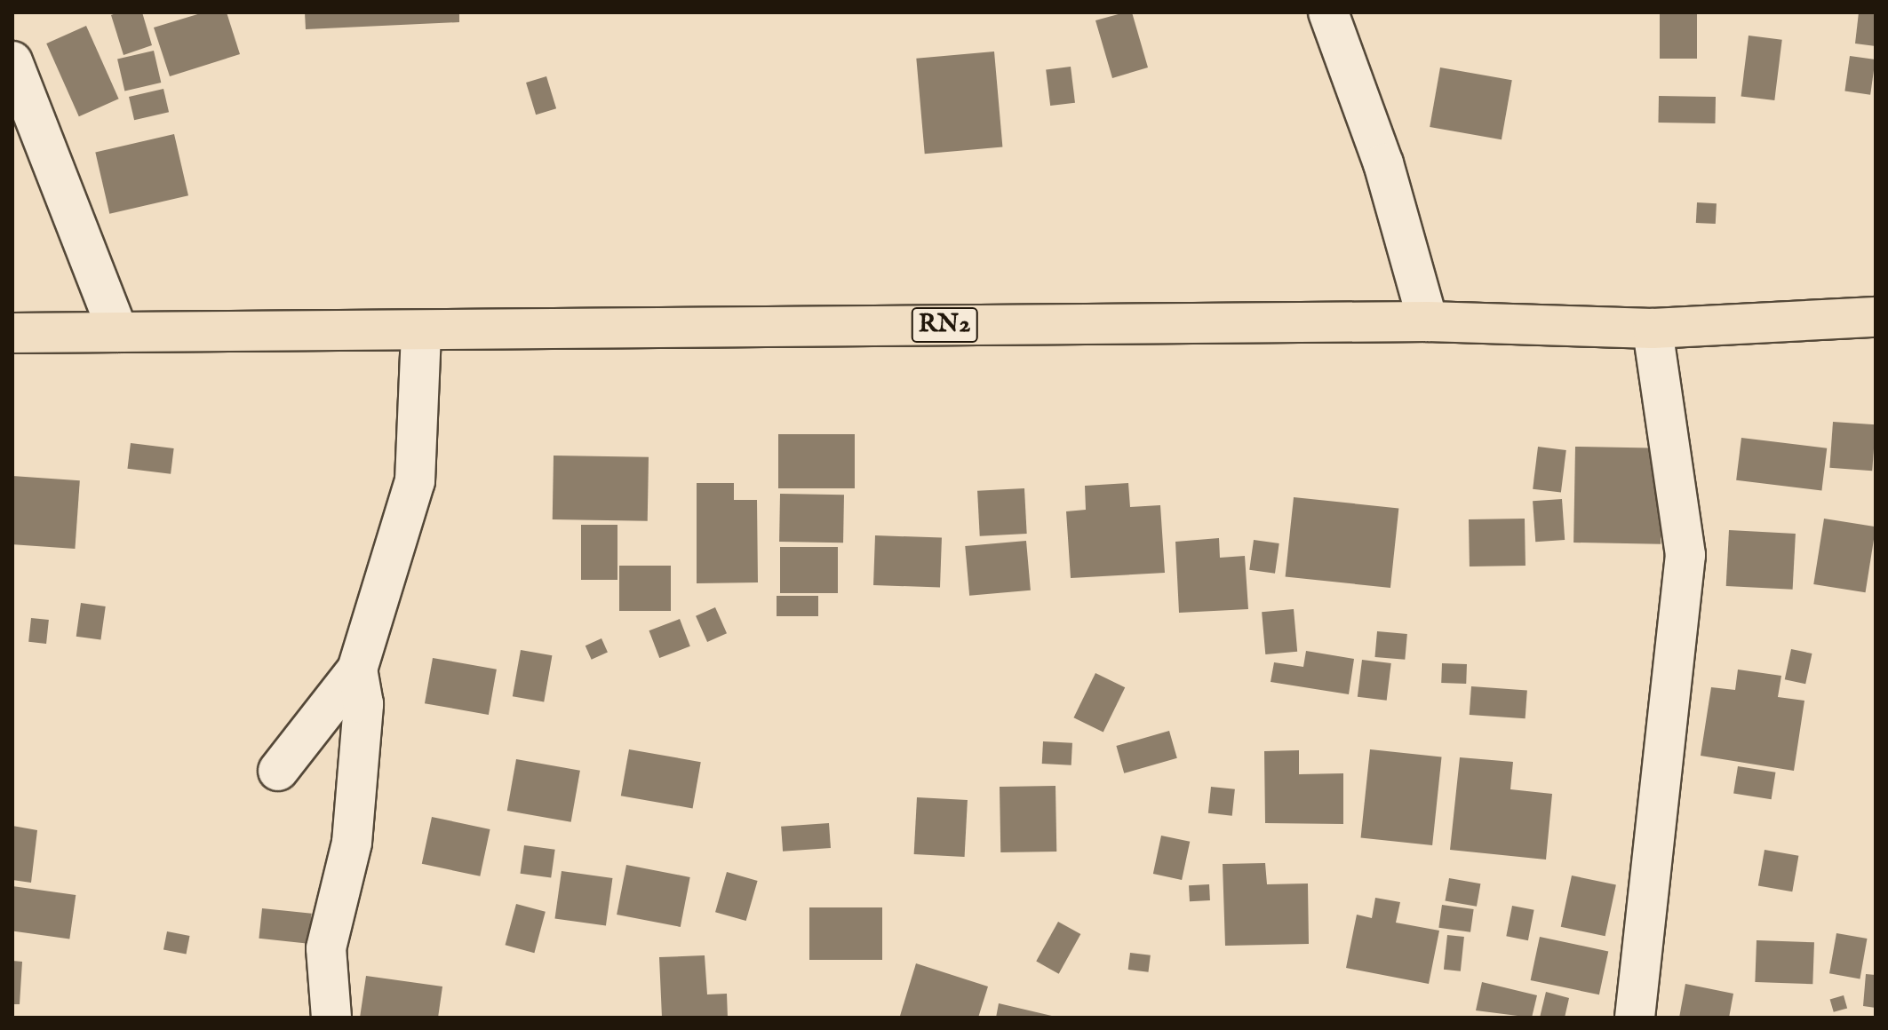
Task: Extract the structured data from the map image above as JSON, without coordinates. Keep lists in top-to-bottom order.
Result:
{
  "streets": {
    "highway": ["RN2"]
  }
}
